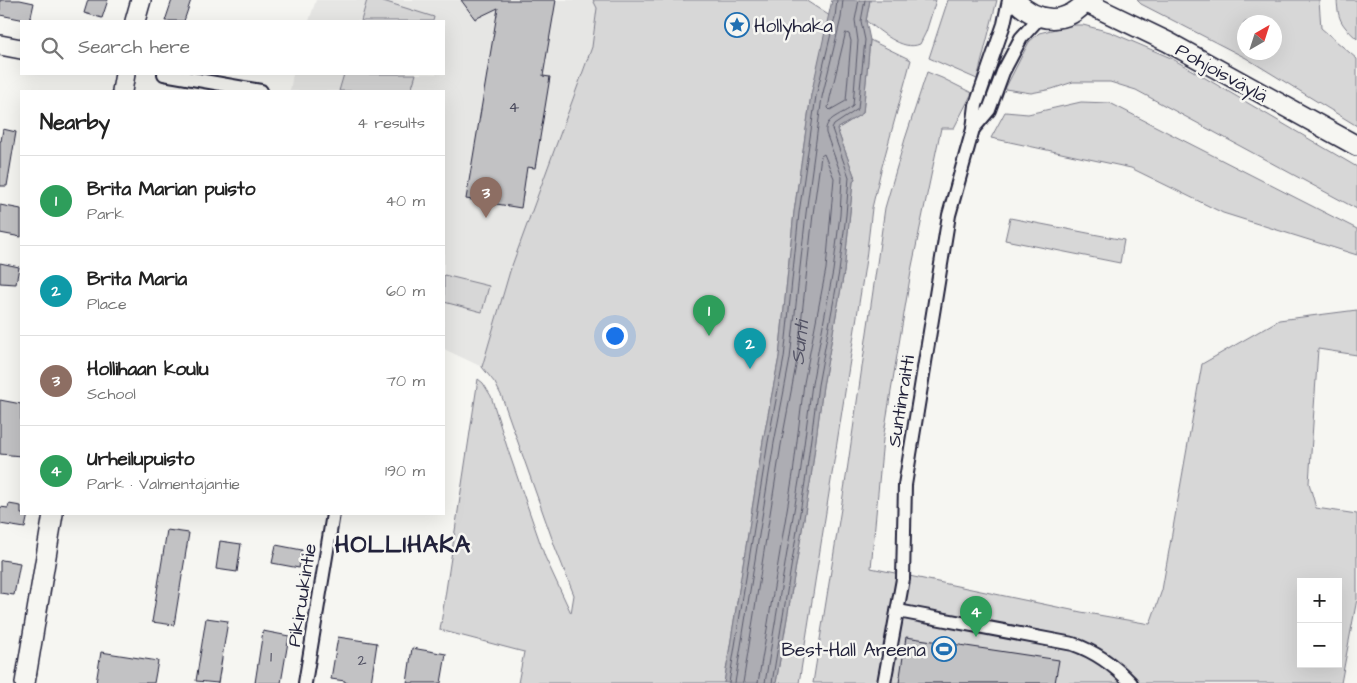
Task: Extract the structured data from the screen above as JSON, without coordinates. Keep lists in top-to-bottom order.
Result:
{
  "streets": {
    "main road": ["Pohjoisväylä"],
    "street": ["Suntinraitti", "Pikiruukintie"]
  },
  "districts": ["HOLLIHAKA"],
  "water": ["Sunti"],
  "places": {
    "place": ["Hollyhaka"],
    "sports": ["Best‑Hall Areena"]
  },
  "house_numbers": ["4", "1", "2"],
  "north": "top right",
  "page": {
    "search": "Search here",
    "heading": ["Nearby", "4 results"],
    "list": [
      {
        "mark": "1",
        "name": "Brita Marian puisto",
        "note": "Park",
        "value": "40 m"
      },
      {
        "mark": "2",
        "name": "Brita Maria",
        "note": "Place",
        "value": "60 m"
      },
      {
        "mark": "3",
        "name": "Hollihaan koulu",
        "note": "School",
        "value": "70 m"
      },
      {
        "mark": "4",
        "name": "Urheilupuisto",
        "note": "Park · Valmentajantie",
        "value": "190 m"
      }
    ],
    "pins": [
      "3",
      "1",
      "2",
      "4"
    ],
    "map_buttons": ["+", "−"]
  }
}
